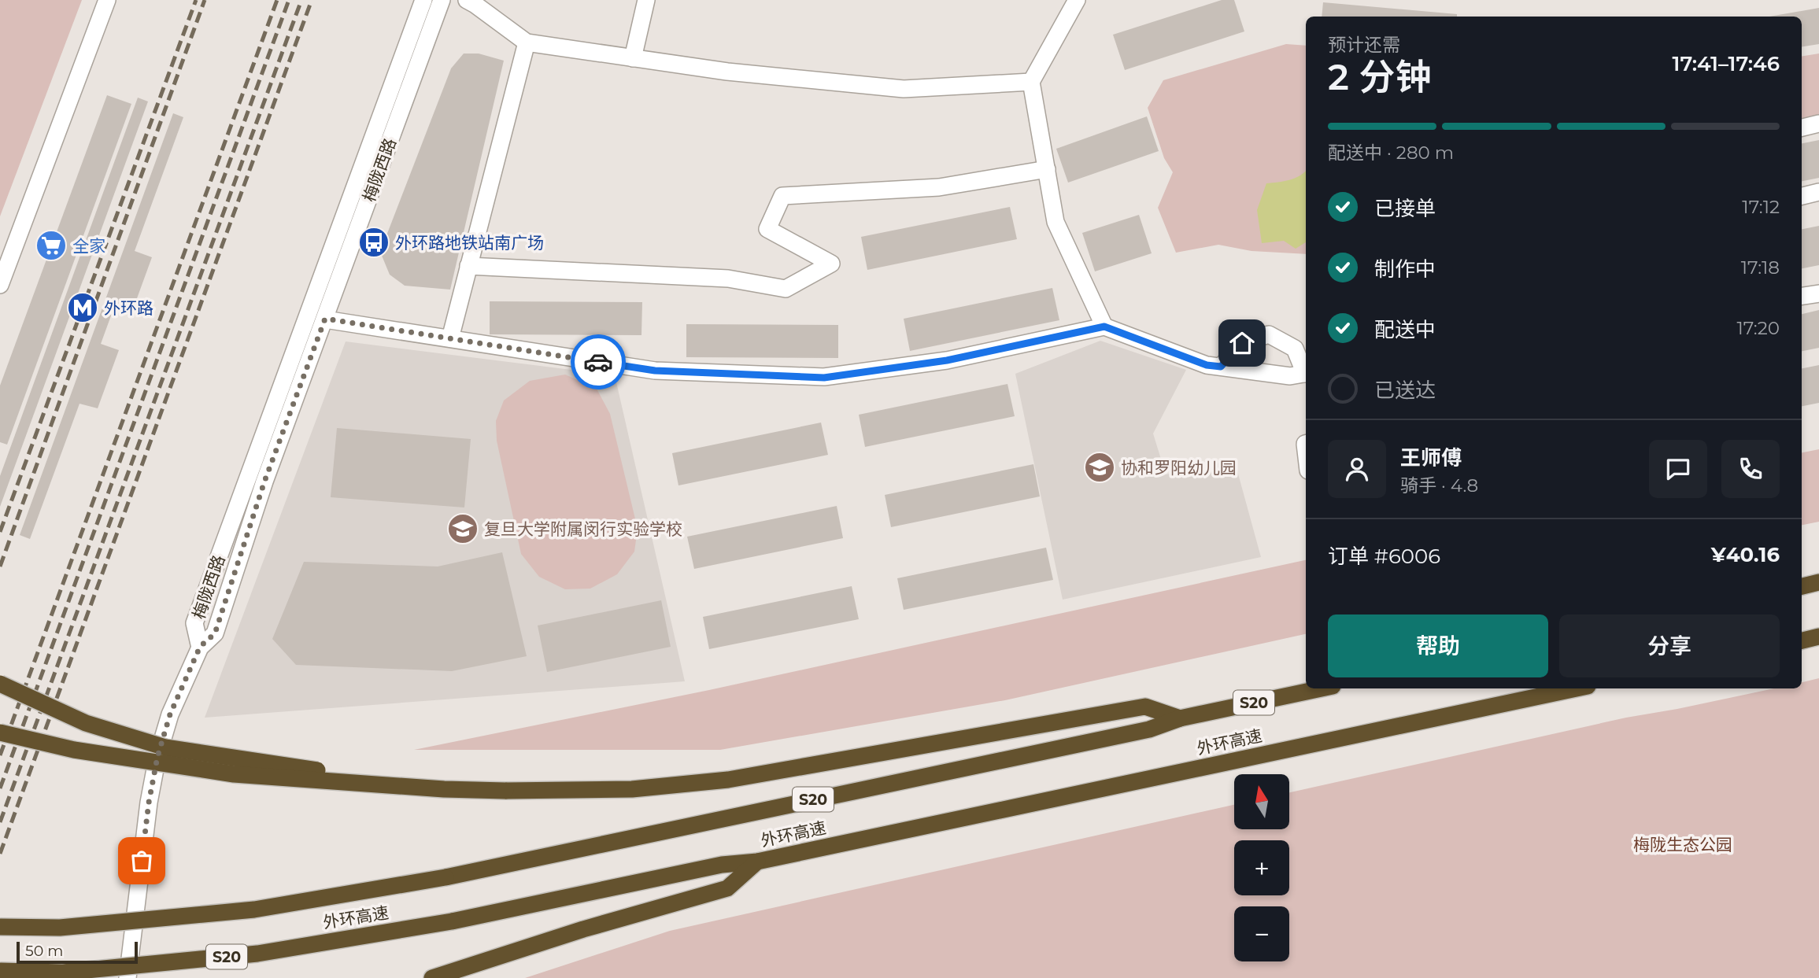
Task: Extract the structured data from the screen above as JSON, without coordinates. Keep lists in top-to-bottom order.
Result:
{
  "streets": {
    "highway": ["S20", "外环高速"],
    "street": ["梅陇西路"]
  },
  "parks": ["梅陇生态公园"],
  "places": {
    "bus stop": ["外环路地铁站南广场"],
    "supermarket": ["全家"],
    "metro station": ["外环路"],
    "school or university": ["协和罗阳幼儿园", "复旦大学附属闵行实验学校"]
  },
  "scale_bar": "50 m",
  "north": "top",
  "page": {
    "heading": ["2 分钟", "预计还需", "17:41–17:46"],
    "panel": [
      "王师傅",
      "骑手 · 4.8",
      "订单 #6006",
      "¥40.16"
    ],
    "bar": "配送中 · 280 m",
    "list": [
      ["已接单", "17:12"],
      ["制作中", "17:18"],
      ["配送中", "17:20"],
      "已送达"
    ],
    "buttons": ["帮助", "分享"],
    "map_buttons": ["+", "−"],
    "scale": "50 m"
  }
}
